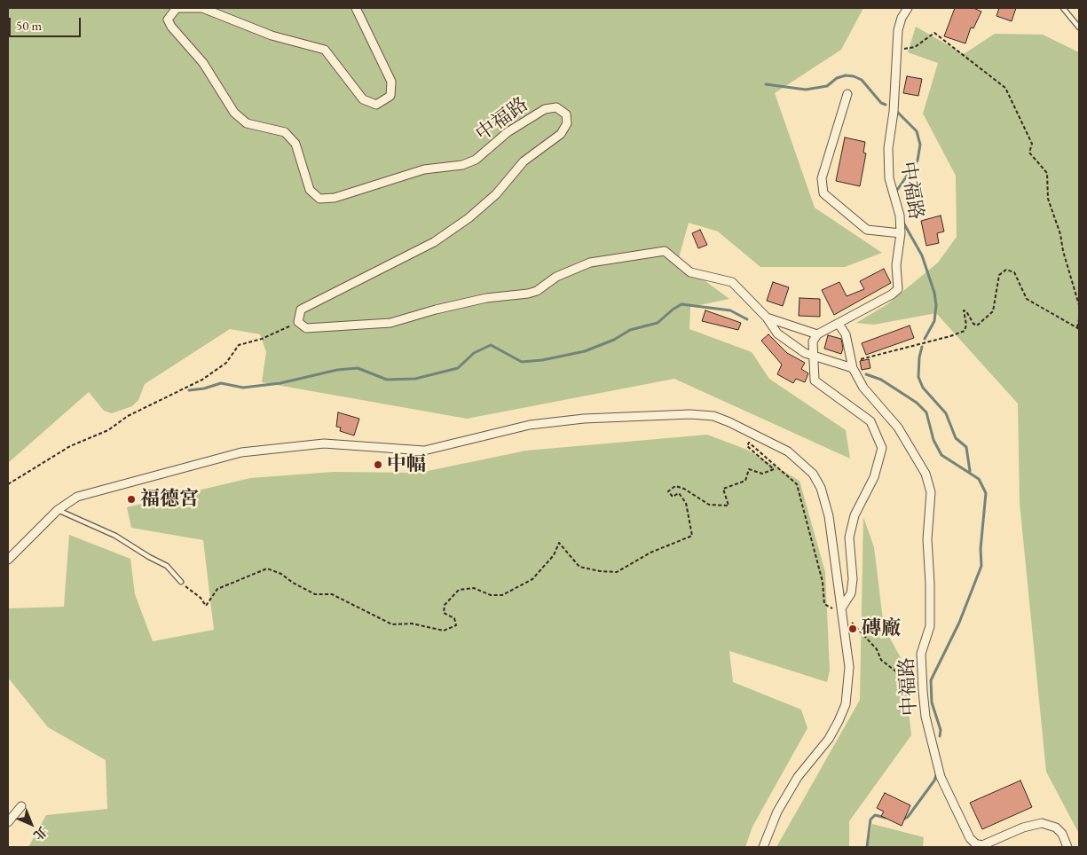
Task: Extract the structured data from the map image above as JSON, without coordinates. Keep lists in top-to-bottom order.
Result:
{
  "streets": {
    "street": ["中福路"]
  },
  "places": ["中幅", "福德宮", "磚廠"],
  "scale_bar": "50 m",
  "north": "bottom right"
}
